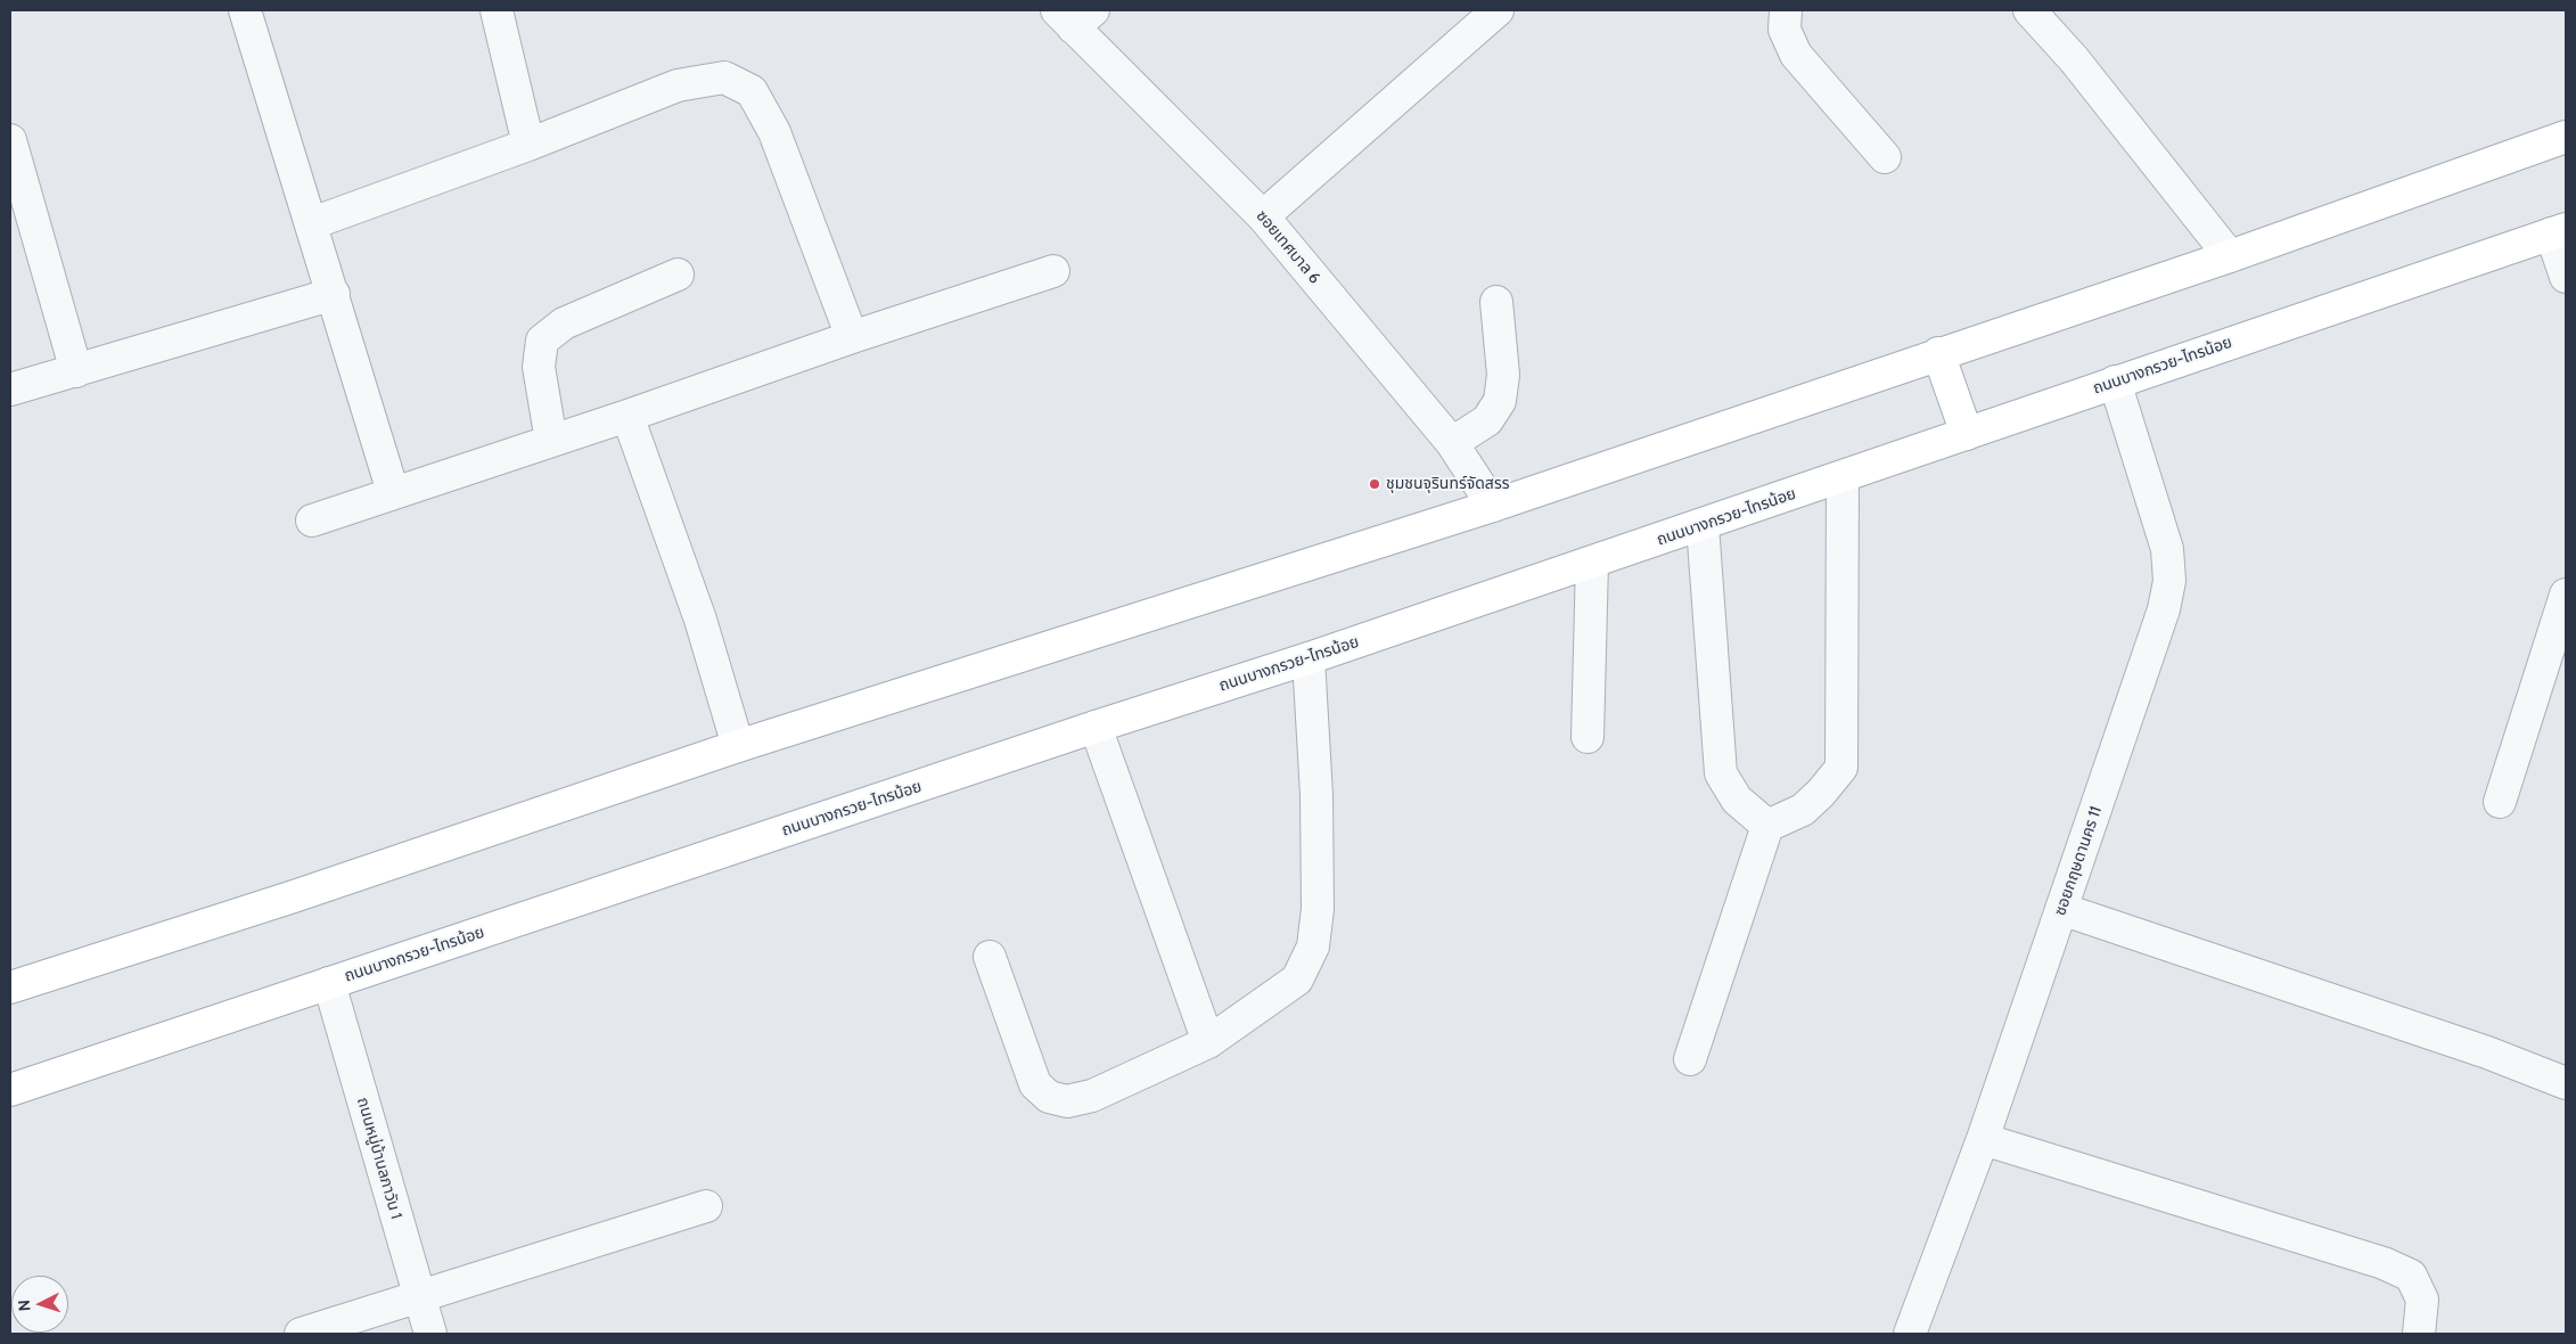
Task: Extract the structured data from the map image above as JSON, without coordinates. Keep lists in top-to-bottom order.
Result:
{
  "streets": {
    "main road": ["ถนนบางกรวย-ไทรน้อย"],
    "street": ["ซอยเทศบาล 6", "ซอยกฤษดานคร 11", "ถนนหมู่บ้านลภาวัน 1"]
  },
  "crossings": [
    ["ถนนบางกรวย-ไทรน้อย", "ซอยกฤษดานคร 11"],
    ["ถนนบางกรวย-ไทรน้อย", "ถนนหมู่บ้านลภาวัน 1"]
  ],
  "places": ["ชุมชนจุรินทร์จัดสรร"],
  "north": "left"
}
